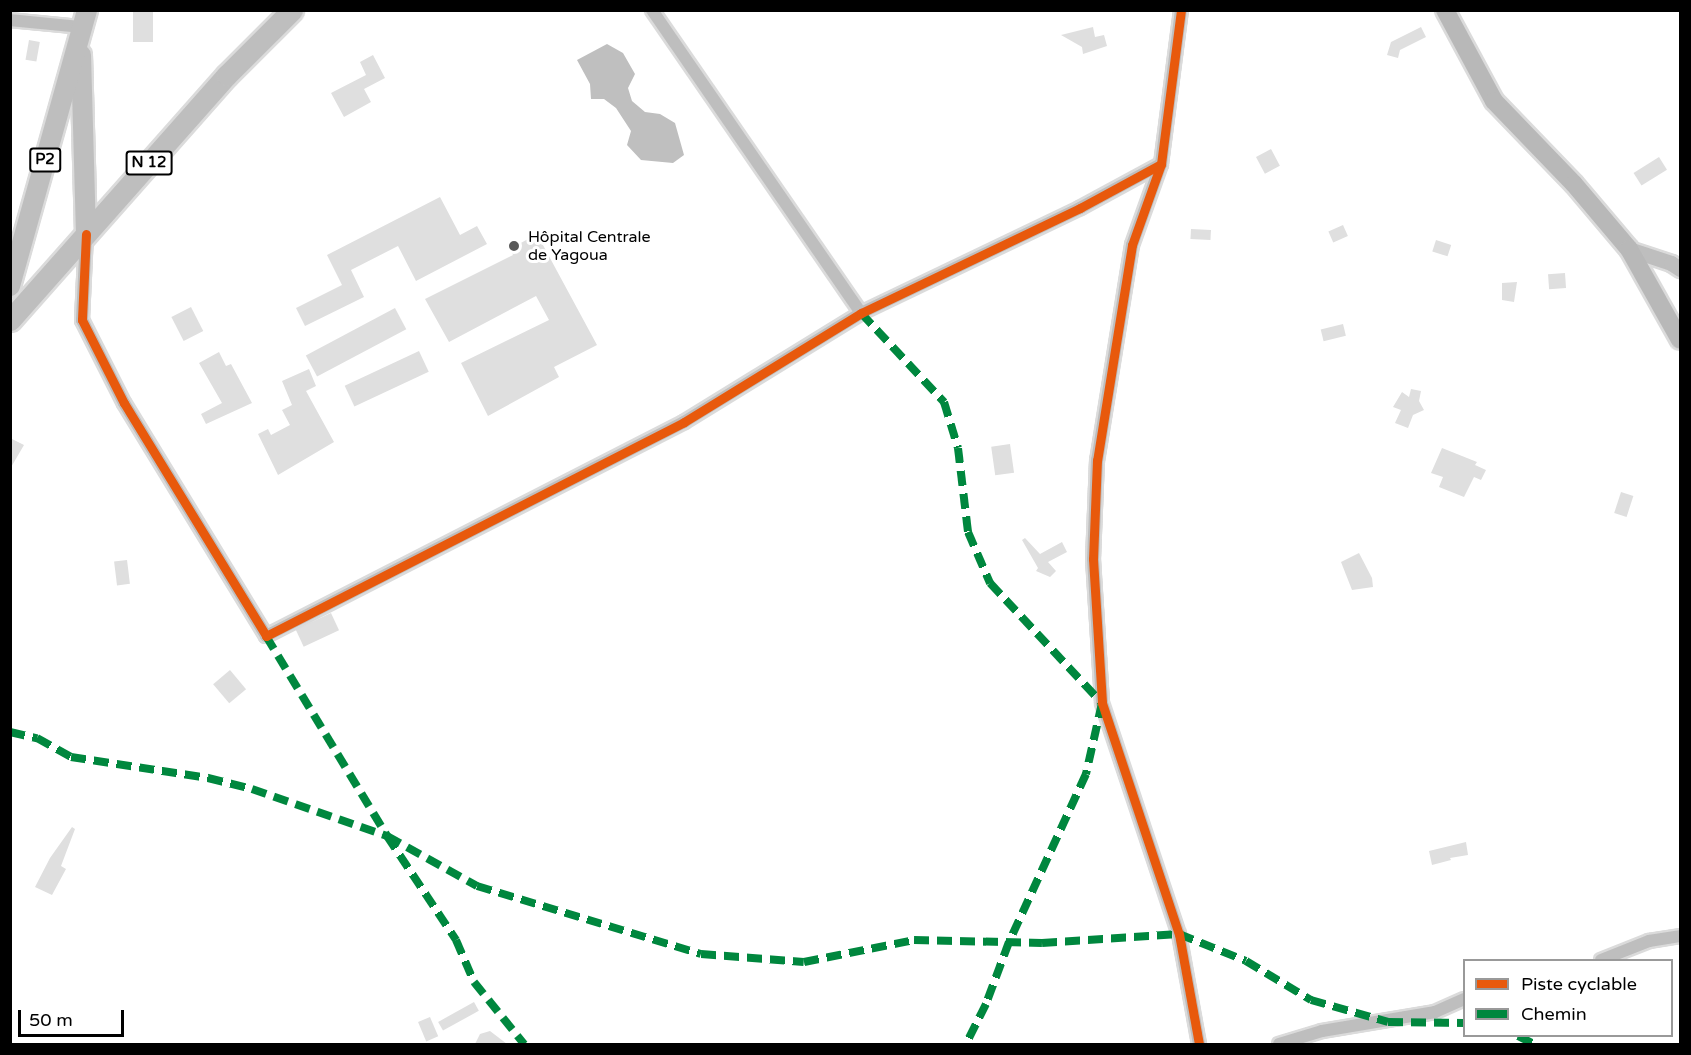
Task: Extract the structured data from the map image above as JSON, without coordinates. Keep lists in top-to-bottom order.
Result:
{
  "streets": {
    "highway": ["N 12"],
    "main road": ["P2"]
  },
  "crossings": [
    ["P2", "N 12"]
  ],
  "places": ["Hôpital Centrale de Yagoua"],
  "legend": ["Piste cyclable", "Chemin"],
  "scale_bar": "50 m"
}
